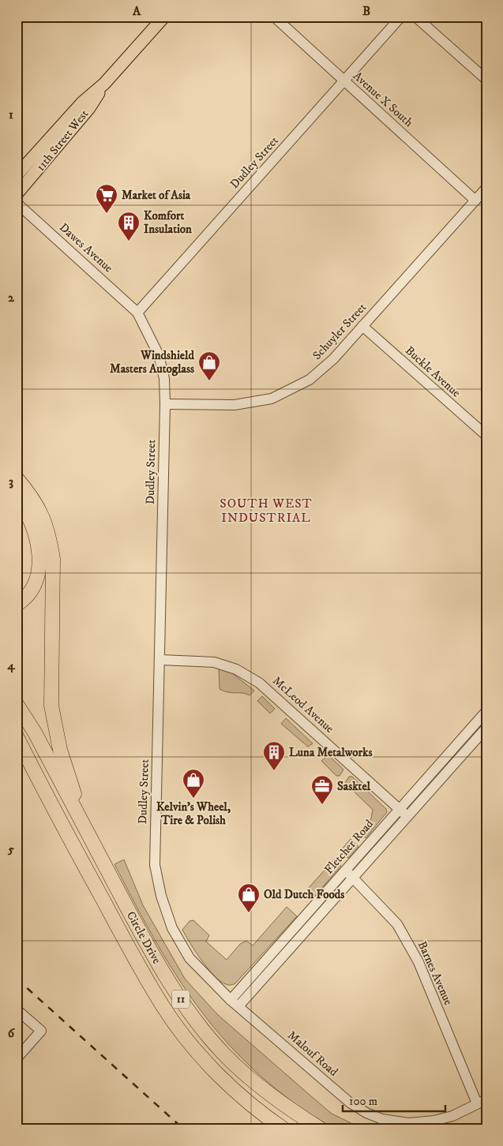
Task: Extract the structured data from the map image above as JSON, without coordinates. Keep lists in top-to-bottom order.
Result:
{
  "streets": {
    "highway": ["Circle Drive", "11"],
    "main road": ["11th Street West"],
    "street": [
      "Avenue X South",
      "Dudley Street",
      "Dawes Avenue",
      "Schuyler Street",
      "Buckle Avenue",
      "McLeod Avenue",
      "Fletcher Road",
      "Barnes Avenue",
      "Malouf Road"
    ]
  },
  "crossings": [
    ["Avenue X South", "Dudley Street"],
    ["Avenue X South", "Schuyler Street"],
    ["Dudley Street", "Dawes Avenue"],
    ["Dudley Street", "Schuyler Street"],
    ["Dudley Street", "McLeod Avenue"],
    ["Dudley Street", "Fletcher Road"],
    ["Dudley Street", "Malouf Road"],
    ["Schuyler Street", "Buckle Avenue"],
    ["McLeod Avenue", "Fletcher Road"],
    ["Fletcher Road", "Barnes Avenue"],
    ["Fletcher Road", "Malouf Road"],
    ["Barnes Avenue", "Malouf Road"]
  ],
  "districts": ["SOUTH WEST INDUSTRIAL"],
  "places": {
    "supermarket": ["Market of Asia"],
    "building": ["Komfort Insulation", "Luna Metalworks"],
    "shop": ["Windshield Masters Autoglass", "Kelvin's Wheel, Tire & Polish", "Old Dutch Foods"],
    "office": ["Sasktel"]
  },
  "scale_bar": "100 m",
  "grid": {
    "columns": ["A", "B"],
    "rows": [
      "1",
      "2",
      "3",
      "4",
      "5",
      "6"
    ]
  }
}
